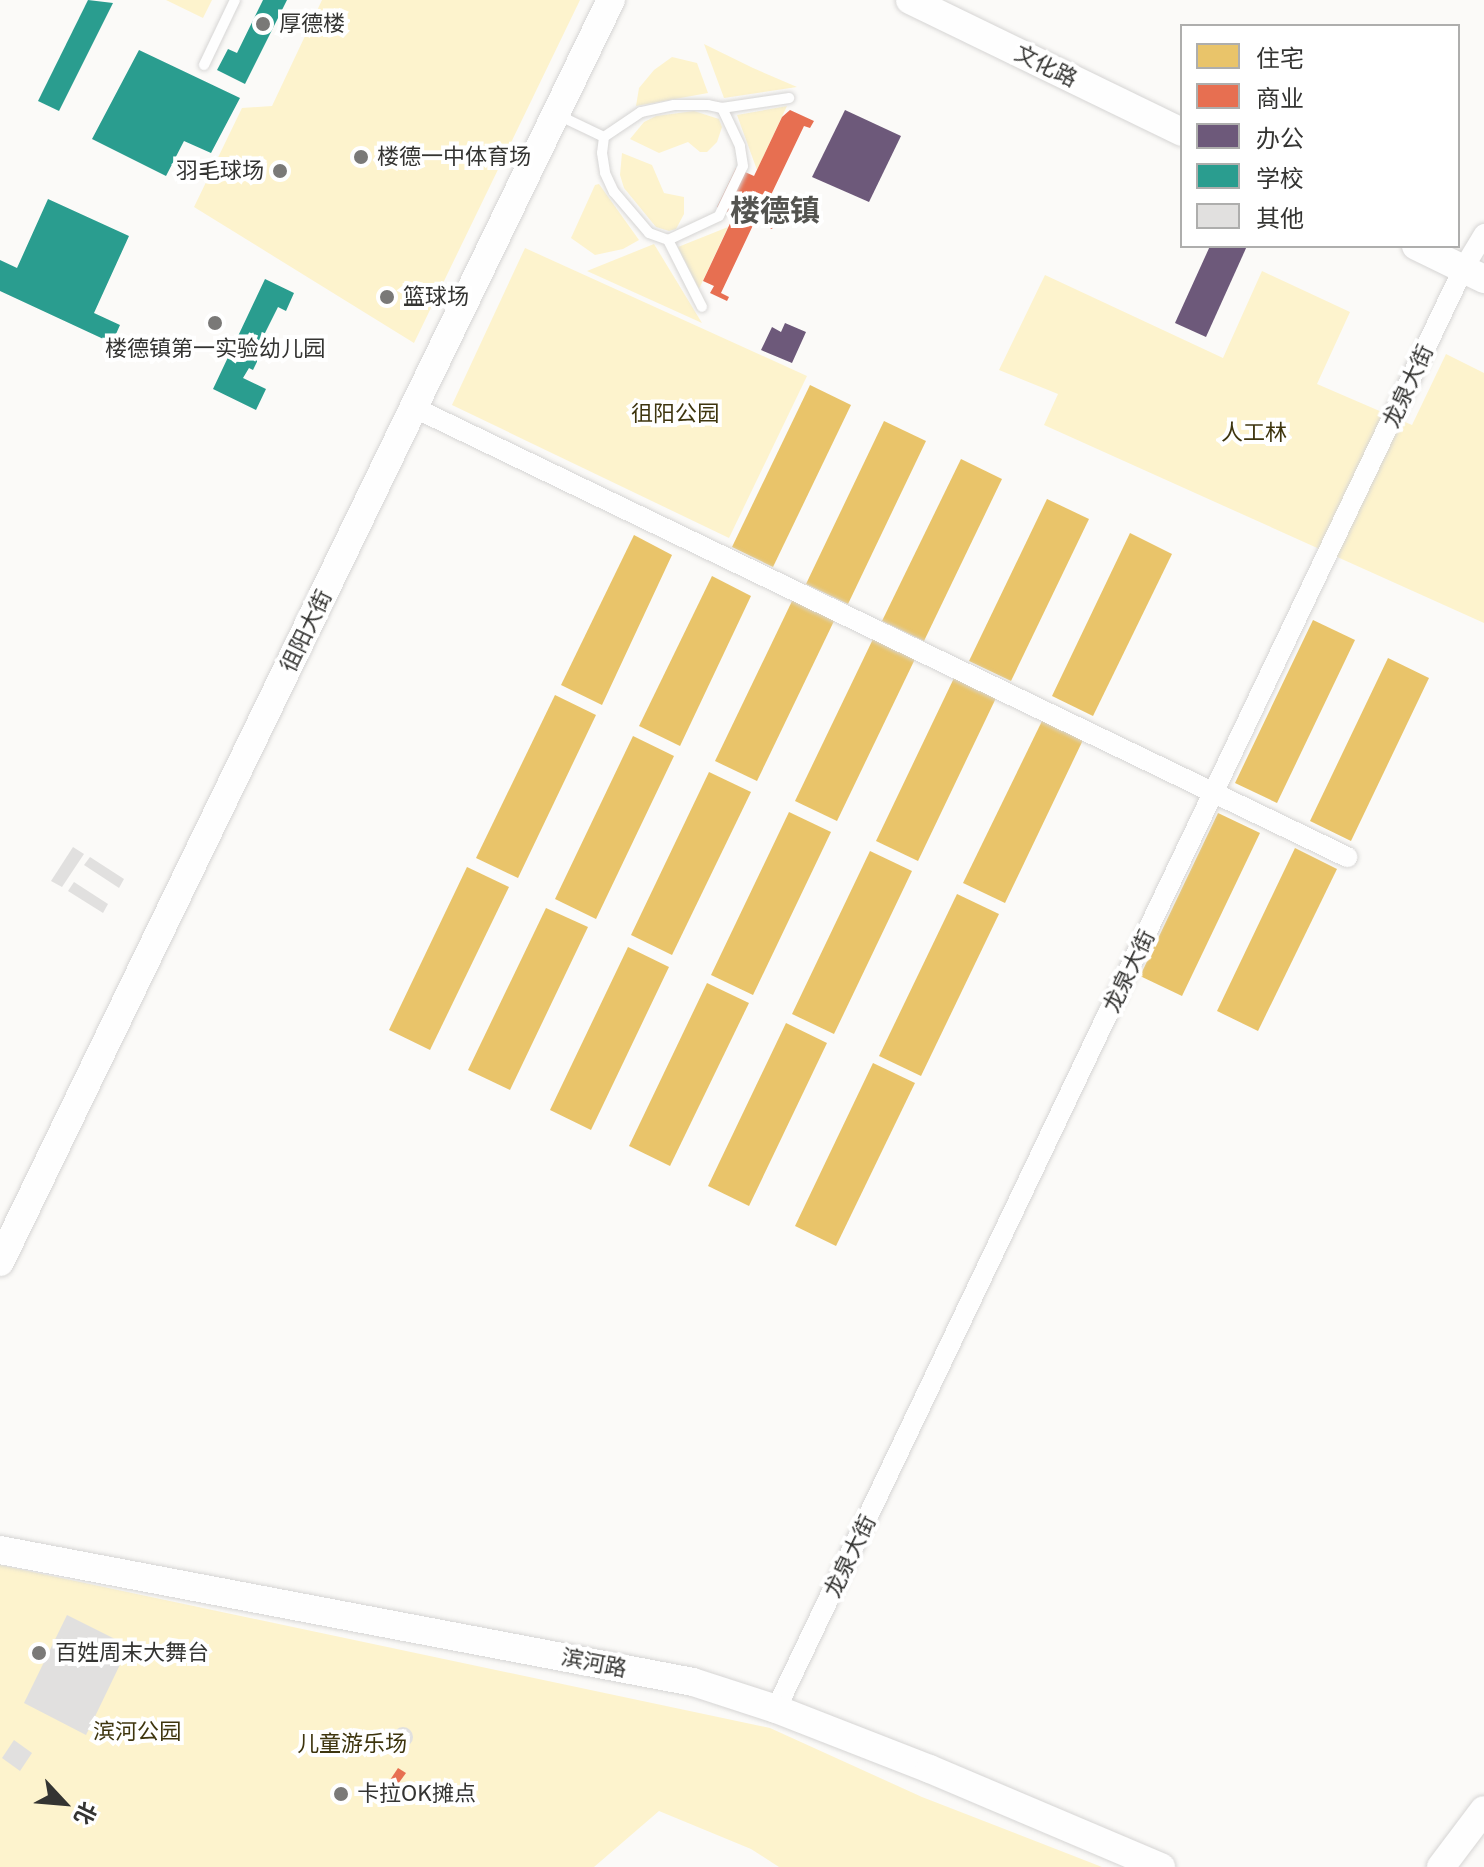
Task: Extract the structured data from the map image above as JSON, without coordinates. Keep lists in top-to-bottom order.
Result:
{
  "streets": {
    "street": [
      "文化路",
      "龙泉大街",
      "徂阳大街",
      "滨河路"
    ]
  },
  "crossings": [
    ["龙泉大街", "滨河路"]
  ],
  "districts": ["楼德镇"],
  "parks": [
    "徂阳公园",
    "人工林",
    "滨河公园",
    "儿童游乐场"
  ],
  "places": [
    "厚德楼",
    "楼德一中体育场",
    "羽毛球场",
    "篮球场",
    "楼德镇第一实验幼儿园",
    "百姓周末大舞台",
    "卡拉OK摊点"
  ],
  "legend": [
    "住宅",
    "商业",
    "办公",
    "学校",
    "其他"
  ],
  "north": "bottom right"
}
